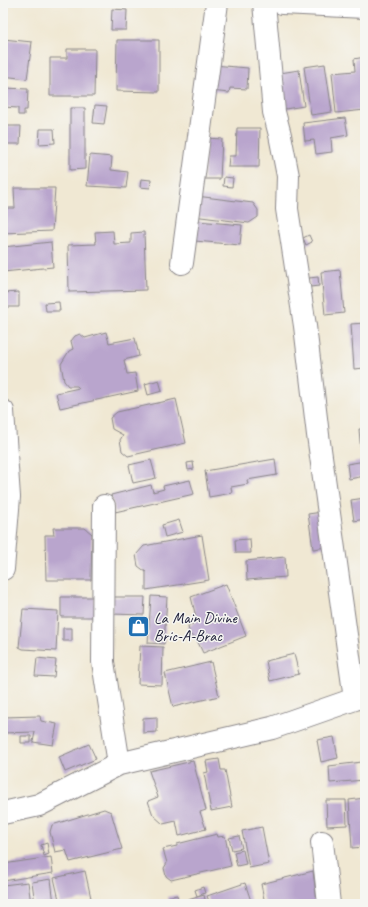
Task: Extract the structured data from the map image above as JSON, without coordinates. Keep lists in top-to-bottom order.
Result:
{
  "places": {
    "shop": ["La Main Divine Bric-A-Brac"]
  }
}
